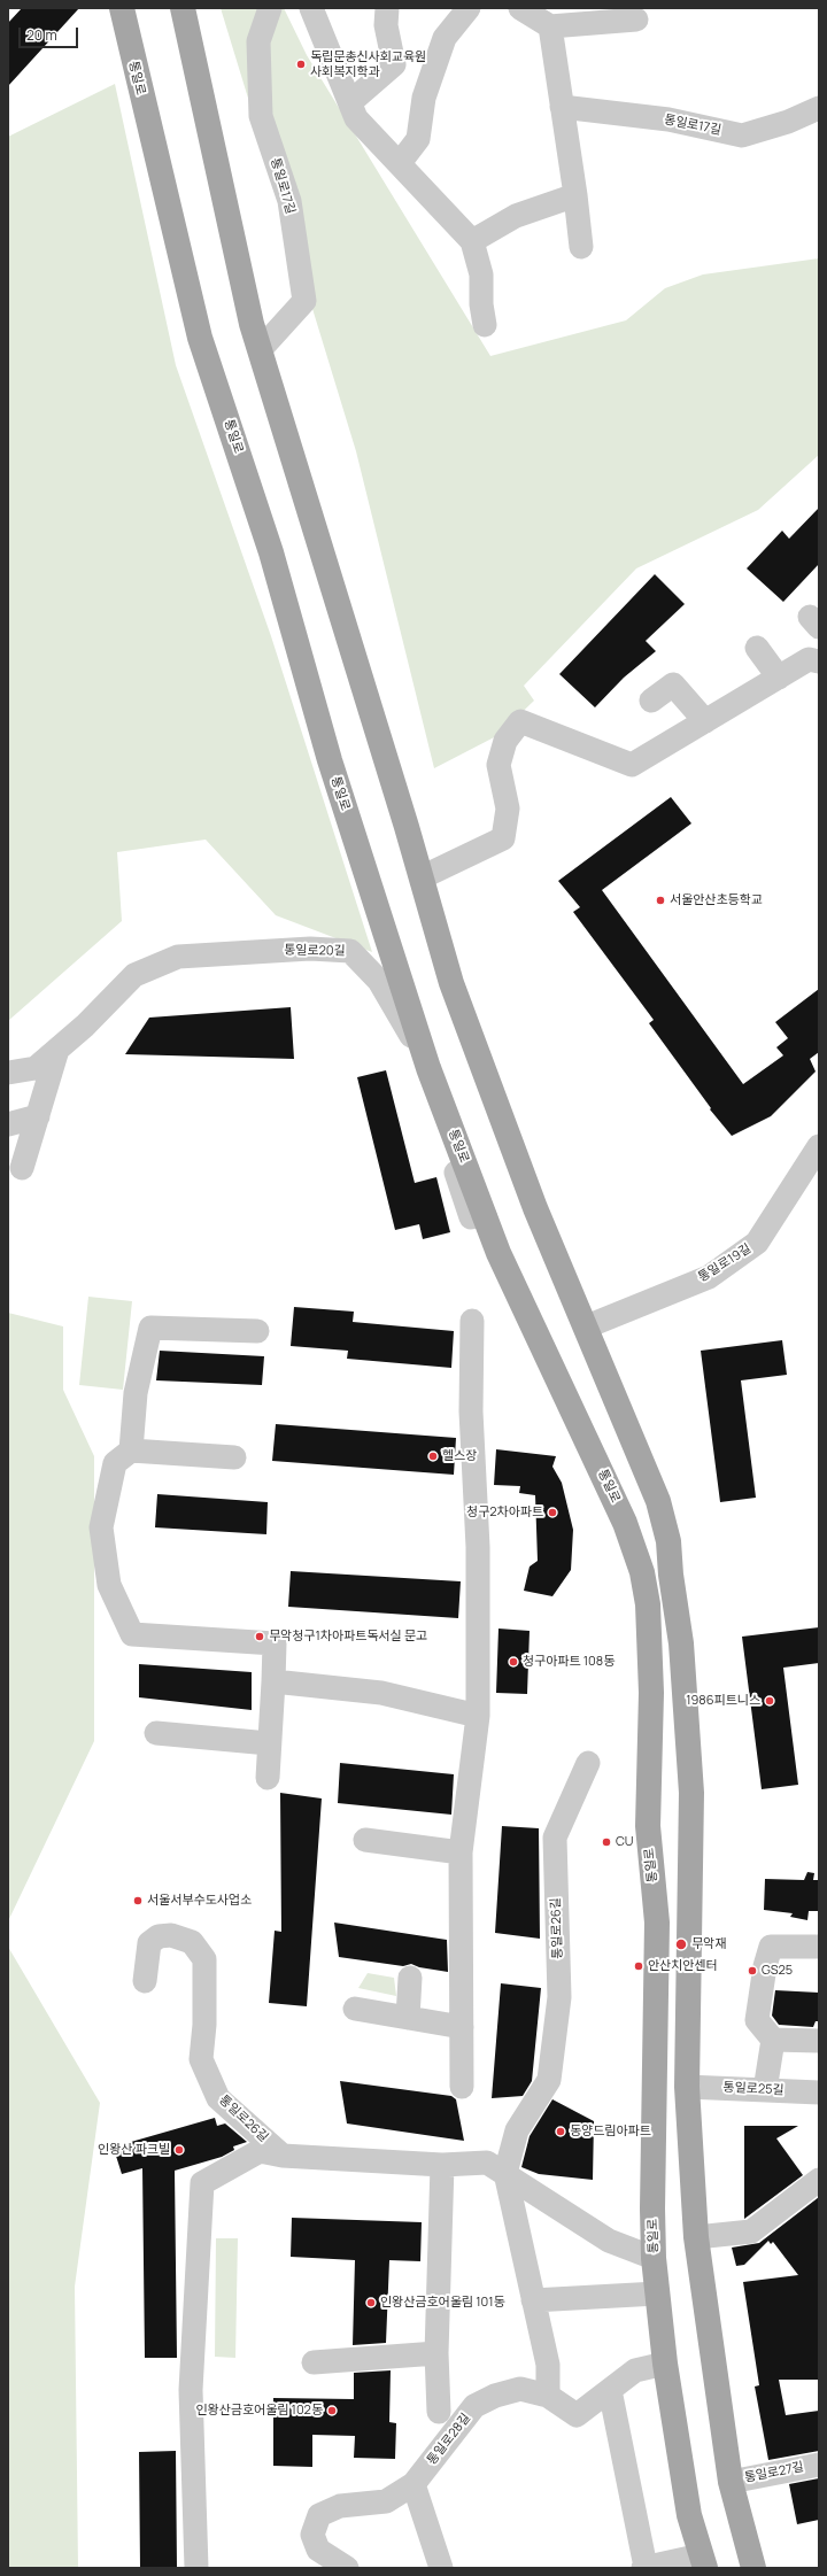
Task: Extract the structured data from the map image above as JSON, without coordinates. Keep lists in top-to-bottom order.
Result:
{
  "streets": {
    "main road": ["통일로"],
    "street": [
      "통일로17길",
      "통일로20길",
      "통일로19길",
      "통일로26길",
      "통일로25길",
      "통일로28길",
      "통일로27길"
    ]
  },
  "crossings": [
    ["통일로", "통일로20길"],
    ["통일로", "통일로28길"]
  ],
  "places": [
    "독립문총신사회교육원 사회복지학과",
    "서울안산초등학교",
    "헬스장",
    "청구2차아파트",
    "무악청구1차아파트독서실 문고",
    "청구아파트 108동",
    "1986피트니스",
    "CU",
    "서울서부수도사업소",
    "무악재",
    "안산치안센터",
    "GS25",
    "동양드림아파트",
    "인왕산 파크빌",
    "인왕산금호어울림 101동",
    "인왕산금호어울림 102동"
  ],
  "scale_bar": "20 m"
}
